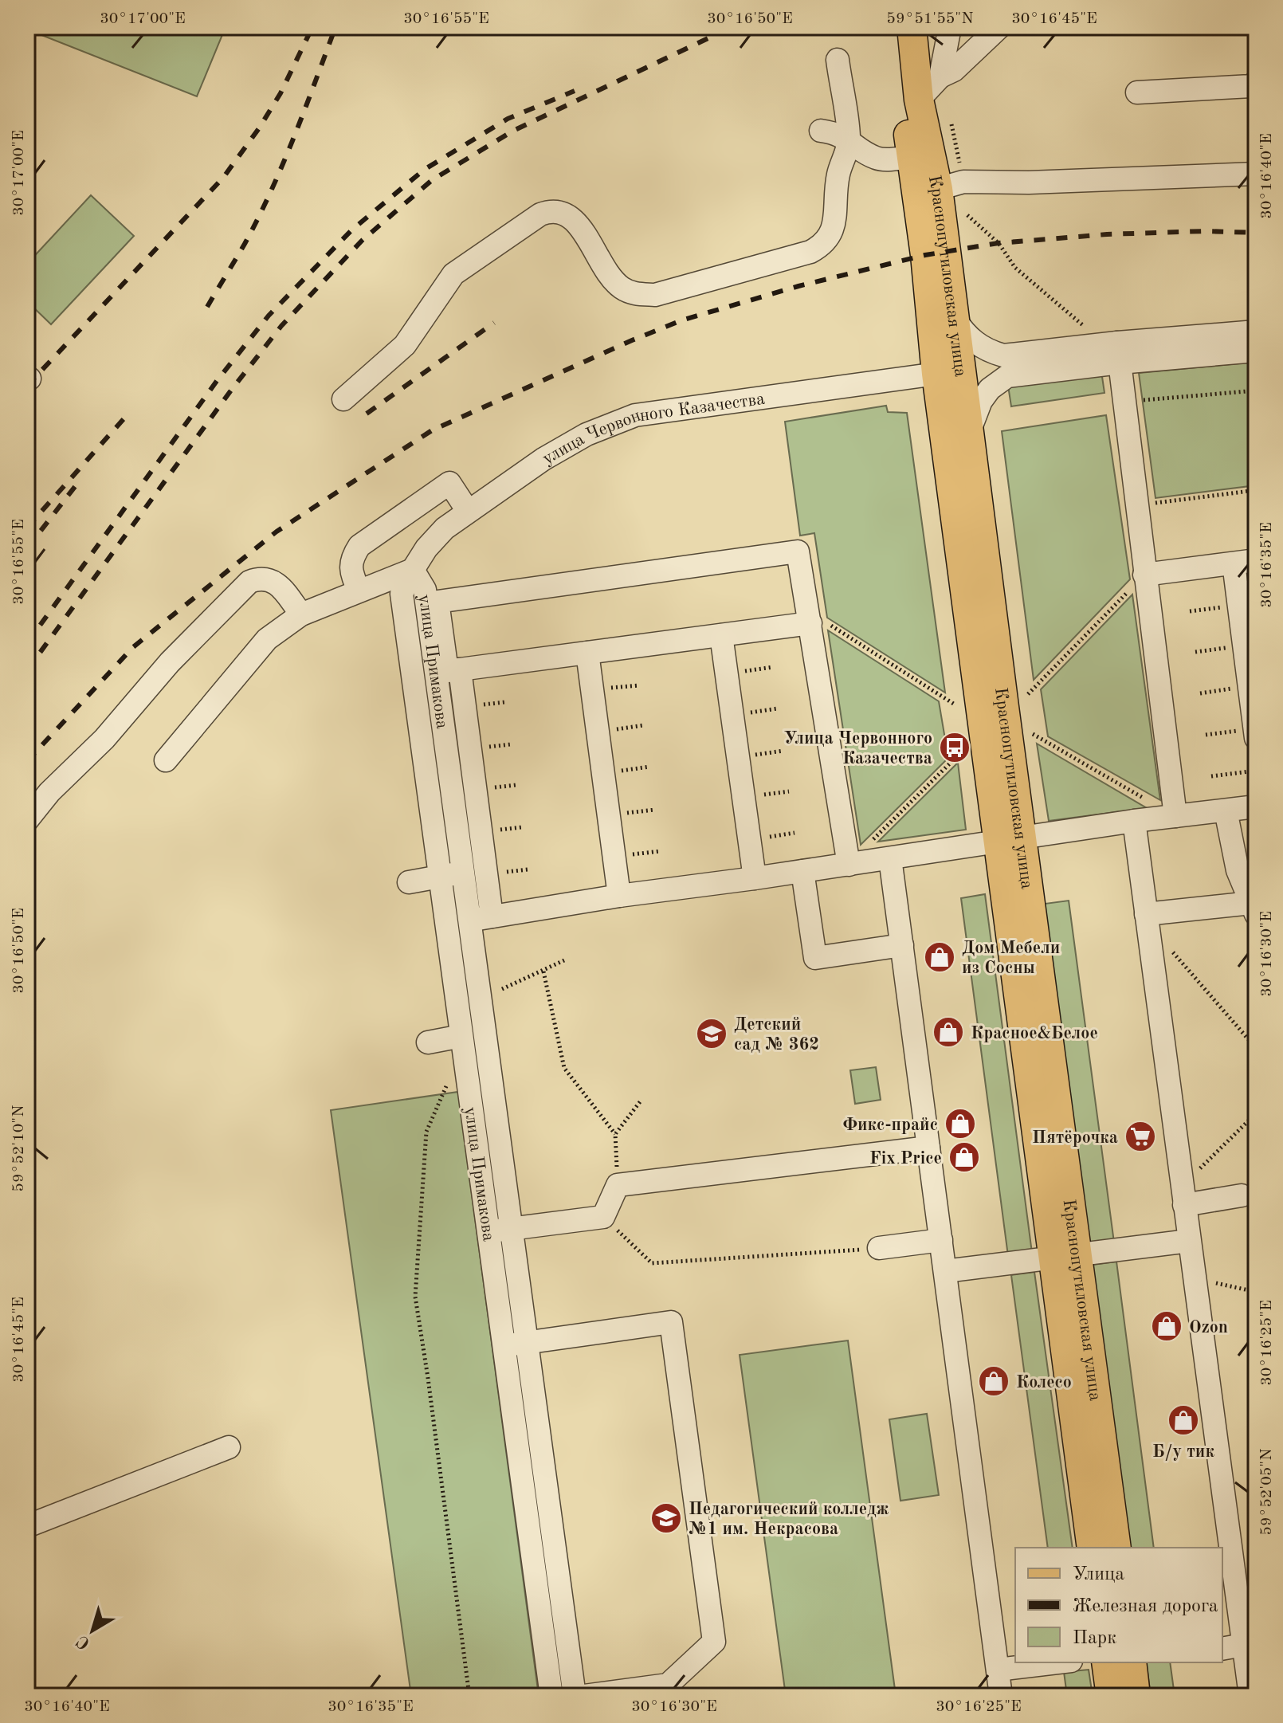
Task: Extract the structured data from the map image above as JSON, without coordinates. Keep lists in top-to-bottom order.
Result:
{
  "streets": {
    "main road": ["Краснопутиловская улица"],
    "street": ["улица Червонного Казачества", "улица Примакова"]
  },
  "crossings": [
    ["Краснопутиловская улица", "улица Червонного Казачества"],
    ["улица Червонного Казачества", "улица Примакова"]
  ],
  "places": {
    "bus stop": ["Улица Червонного Казачества"],
    "shop": [
      "Дом Мебели из Сосны",
      "Красное&Белое",
      "Фикс-прайс",
      "Fix Price",
      "Ozon",
      "Колесо",
      "Б/у тик"
    ],
    "school or university": ["Детский сад № 362", "Педагогический колледж №1 им. Некрасова"],
    "supermarket": ["Пятёрочка"]
  },
  "legend": ["Улица", "Железная дорога", "Парк"],
  "north": "bottom left",
  "coordinates": [
    "30°17'00\"E",
    "30°16'55\"E",
    "30°16'50\"E",
    "59°51'55\"N",
    "30°16'45\"E",
    "30°16'40\"E",
    "30°16'35\"E",
    "30°16'30\"E",
    "59°52'10\"N",
    "30°16'25\"E",
    "59°52'05\"N"
  ]
}
